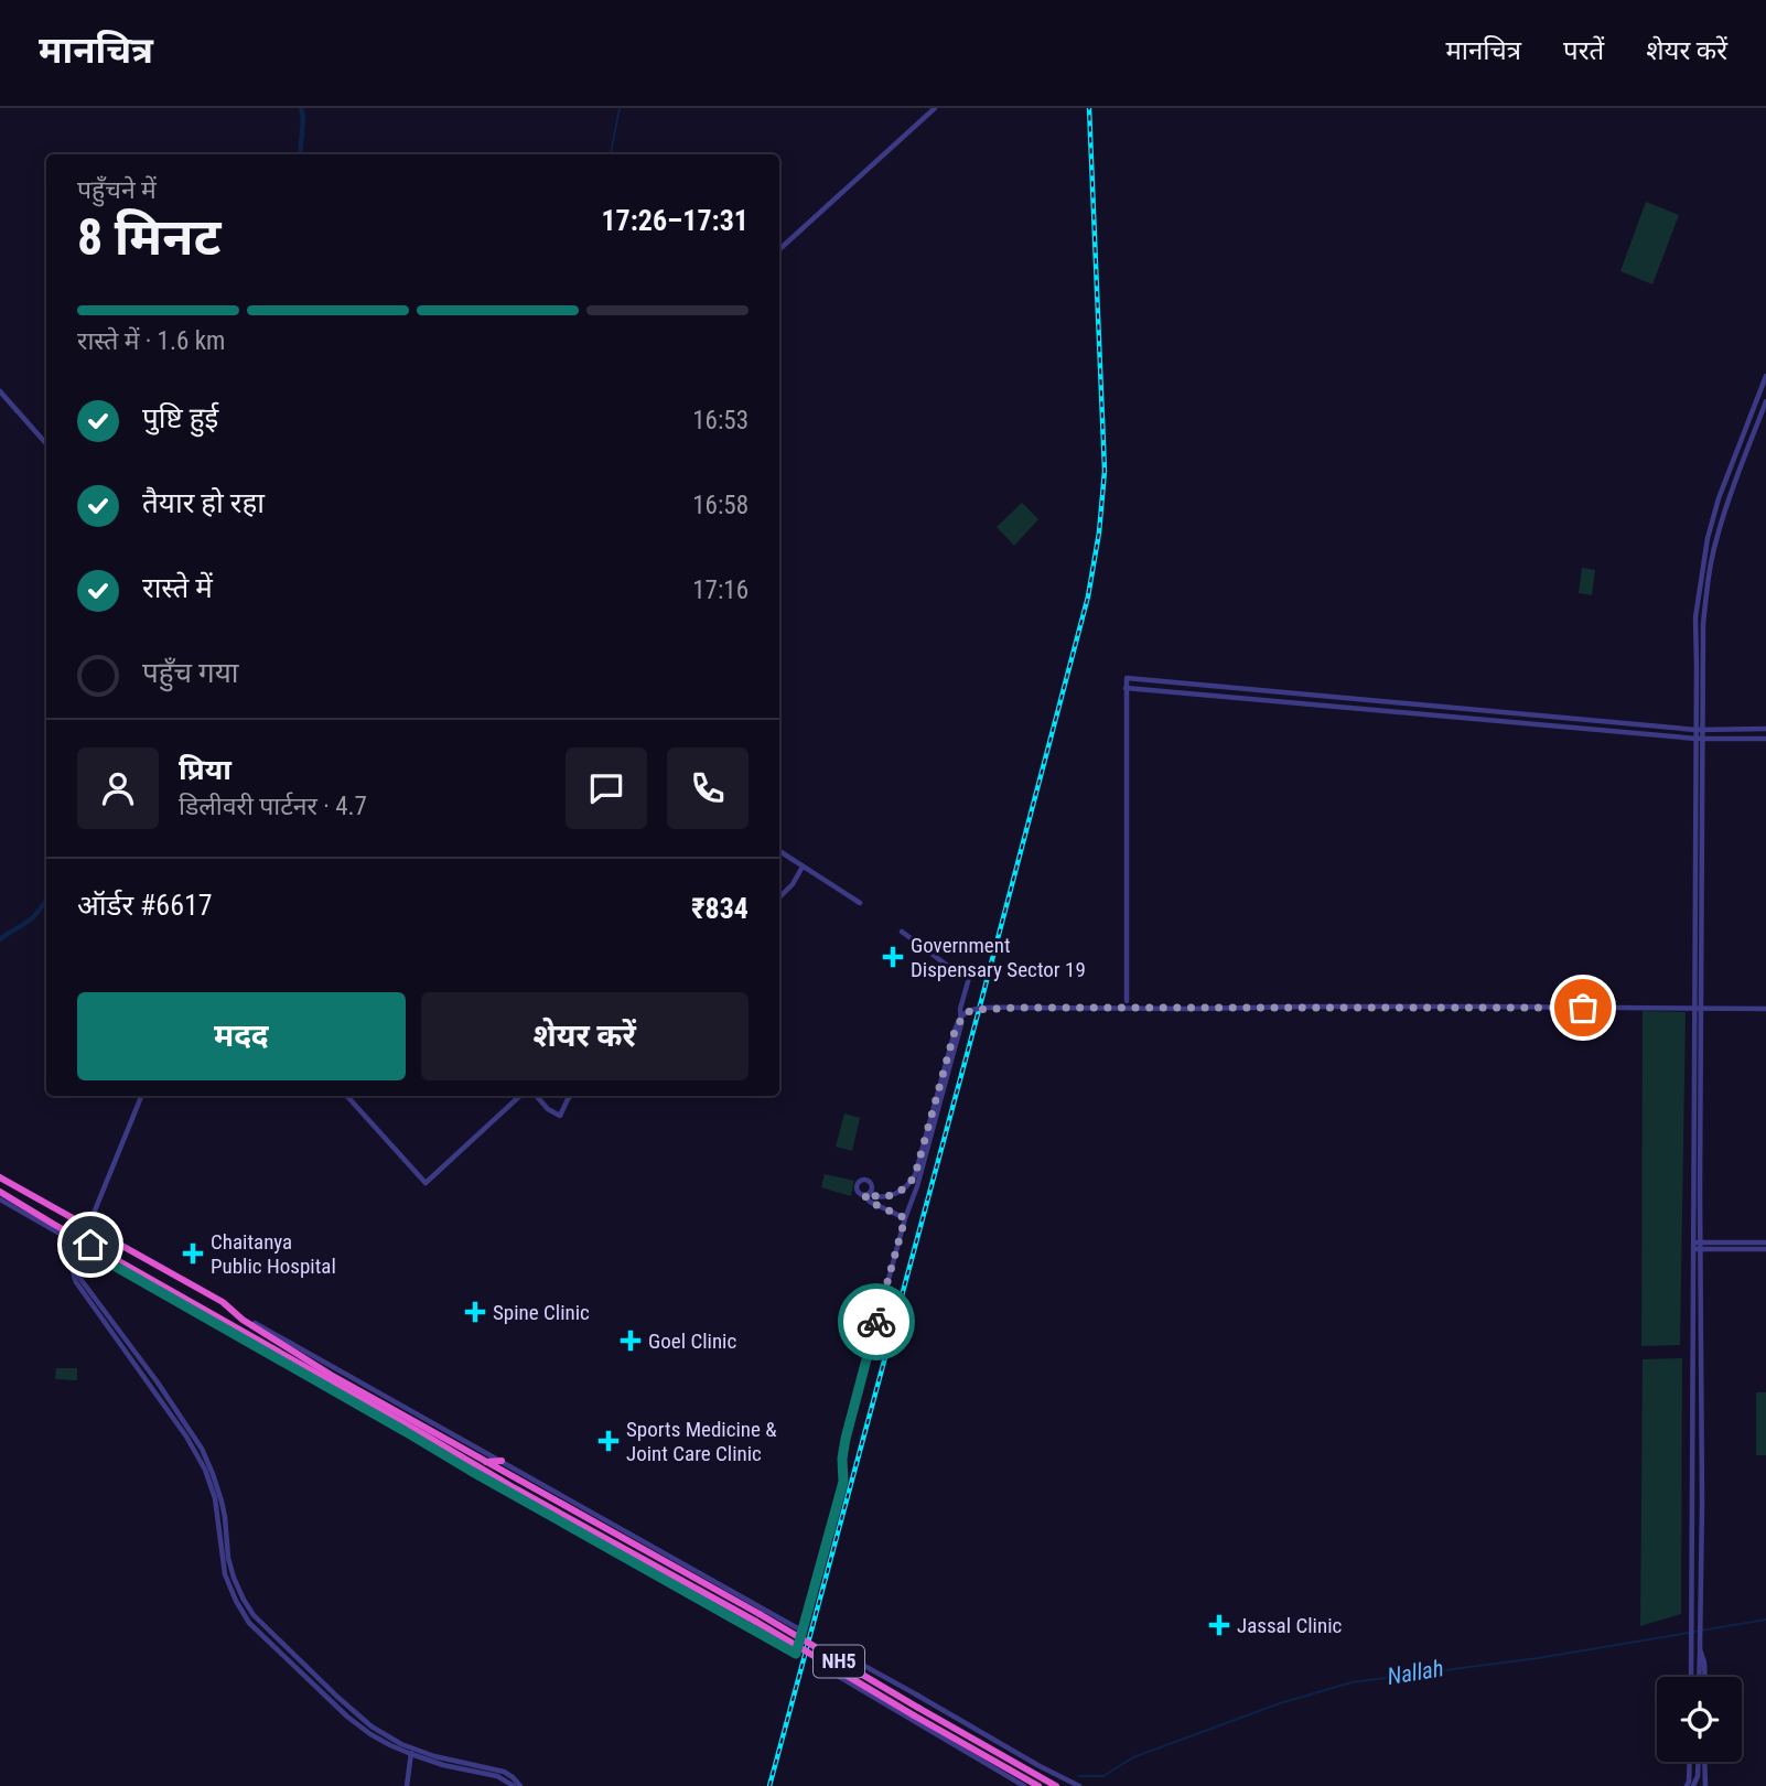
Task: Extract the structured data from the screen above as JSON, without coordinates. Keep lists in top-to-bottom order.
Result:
{
  "streets": {
    "highway": ["NH5"]
  },
  "water": ["Nallah"],
  "places": {
    "health": [
      "Government Dispensary Sector 19",
      "Chaitanya Public Hospital",
      "Spine Clinic",
      "Goel Clinic",
      "Sports Medicine & Joint Care Clinic",
      "Jassal Clinic"
    ]
  },
  "page": {
    "header": "मानचित्र",
    "nav": ["मानचित्र", "परतें", "शेयर करें"],
    "heading": ["8 मिनट", "पहुँचने में", "17:26–17:31"],
    "panel": [
      "प्रिया",
      "डिलीवरी पार्टनर · 4.7",
      "ऑर्डर #6617",
      "₹834"
    ],
    "bar": "रास्ते में · 1.6 km",
    "list": [
      ["पुष्टि हुई", "16:53"],
      ["तैयार हो रहा", "16:58"],
      ["रास्ते में", "17:16"],
      "पहुँच गया"
    ],
    "buttons": ["मदद", "शेयर करें"]
  }
}
